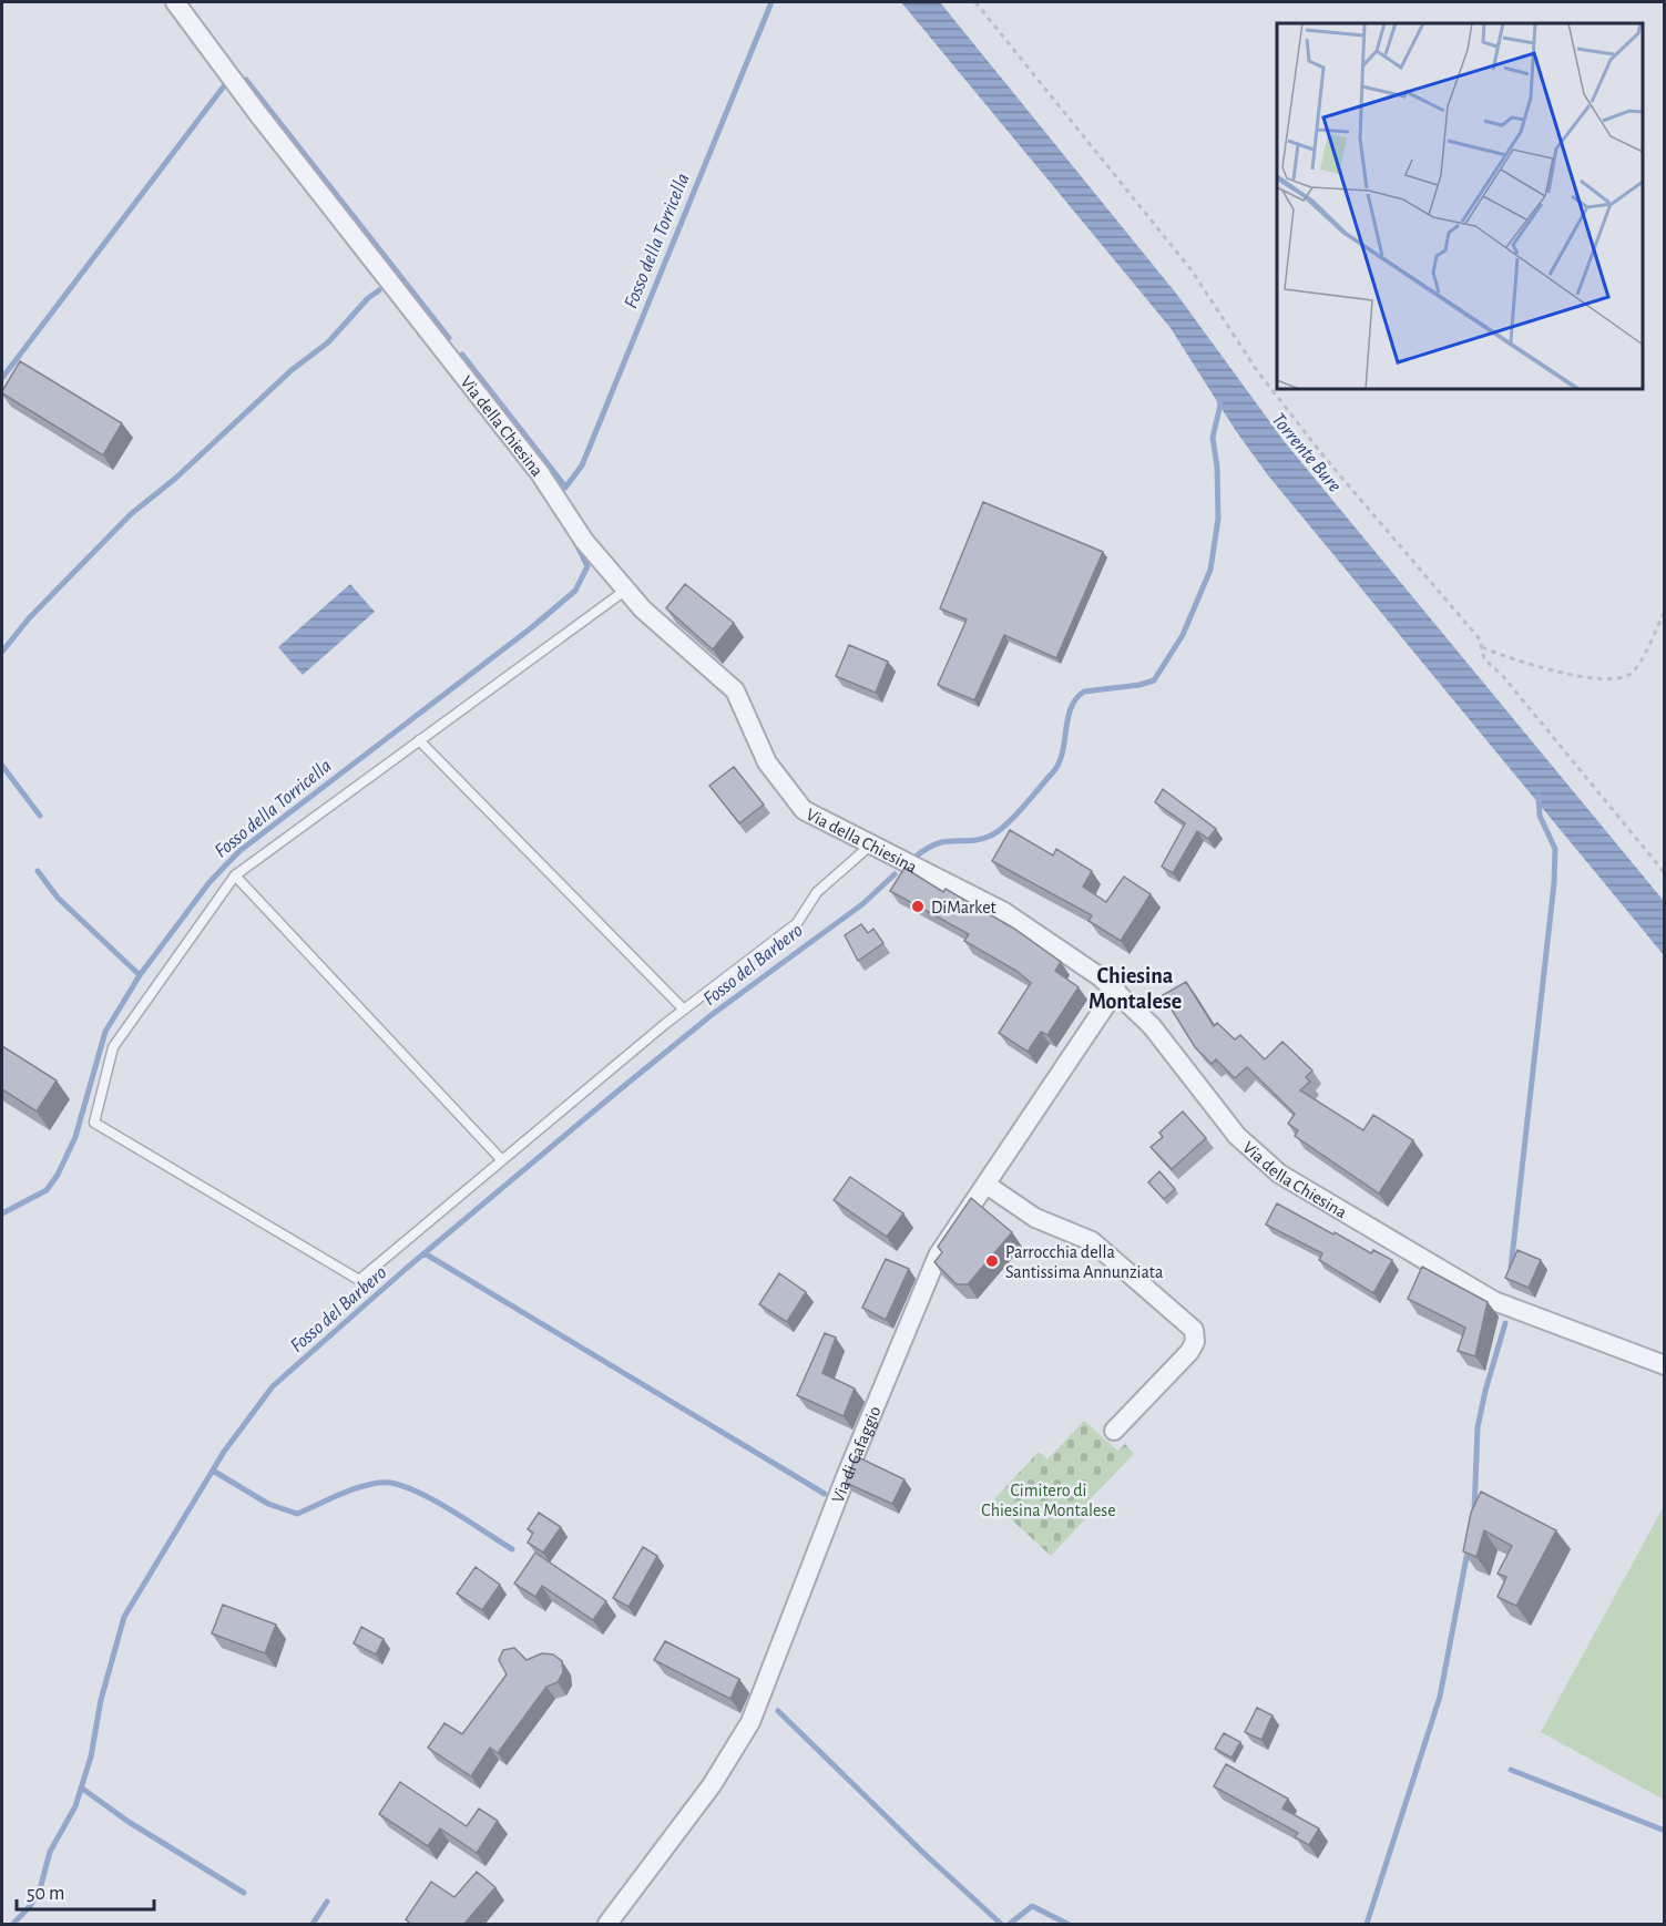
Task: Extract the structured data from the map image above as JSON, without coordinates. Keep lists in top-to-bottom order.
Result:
{
  "streets": {
    "street": ["Via della Chiesina", "Via di Cafaggio"]
  },
  "crossings": [
    ["Via della Chiesina", "Via di Cafaggio"]
  ],
  "districts": ["Chiesina Montalese"],
  "water": ["Fosso della Torricella", "Torrente Bure", "Fosso del Barbero"],
  "parks": ["Cimitero di Chiesina Montalese"],
  "places": ["DiMarket", "Parrocchia della Santissima Annunziata"],
  "scale_bar": "50 m"
}
